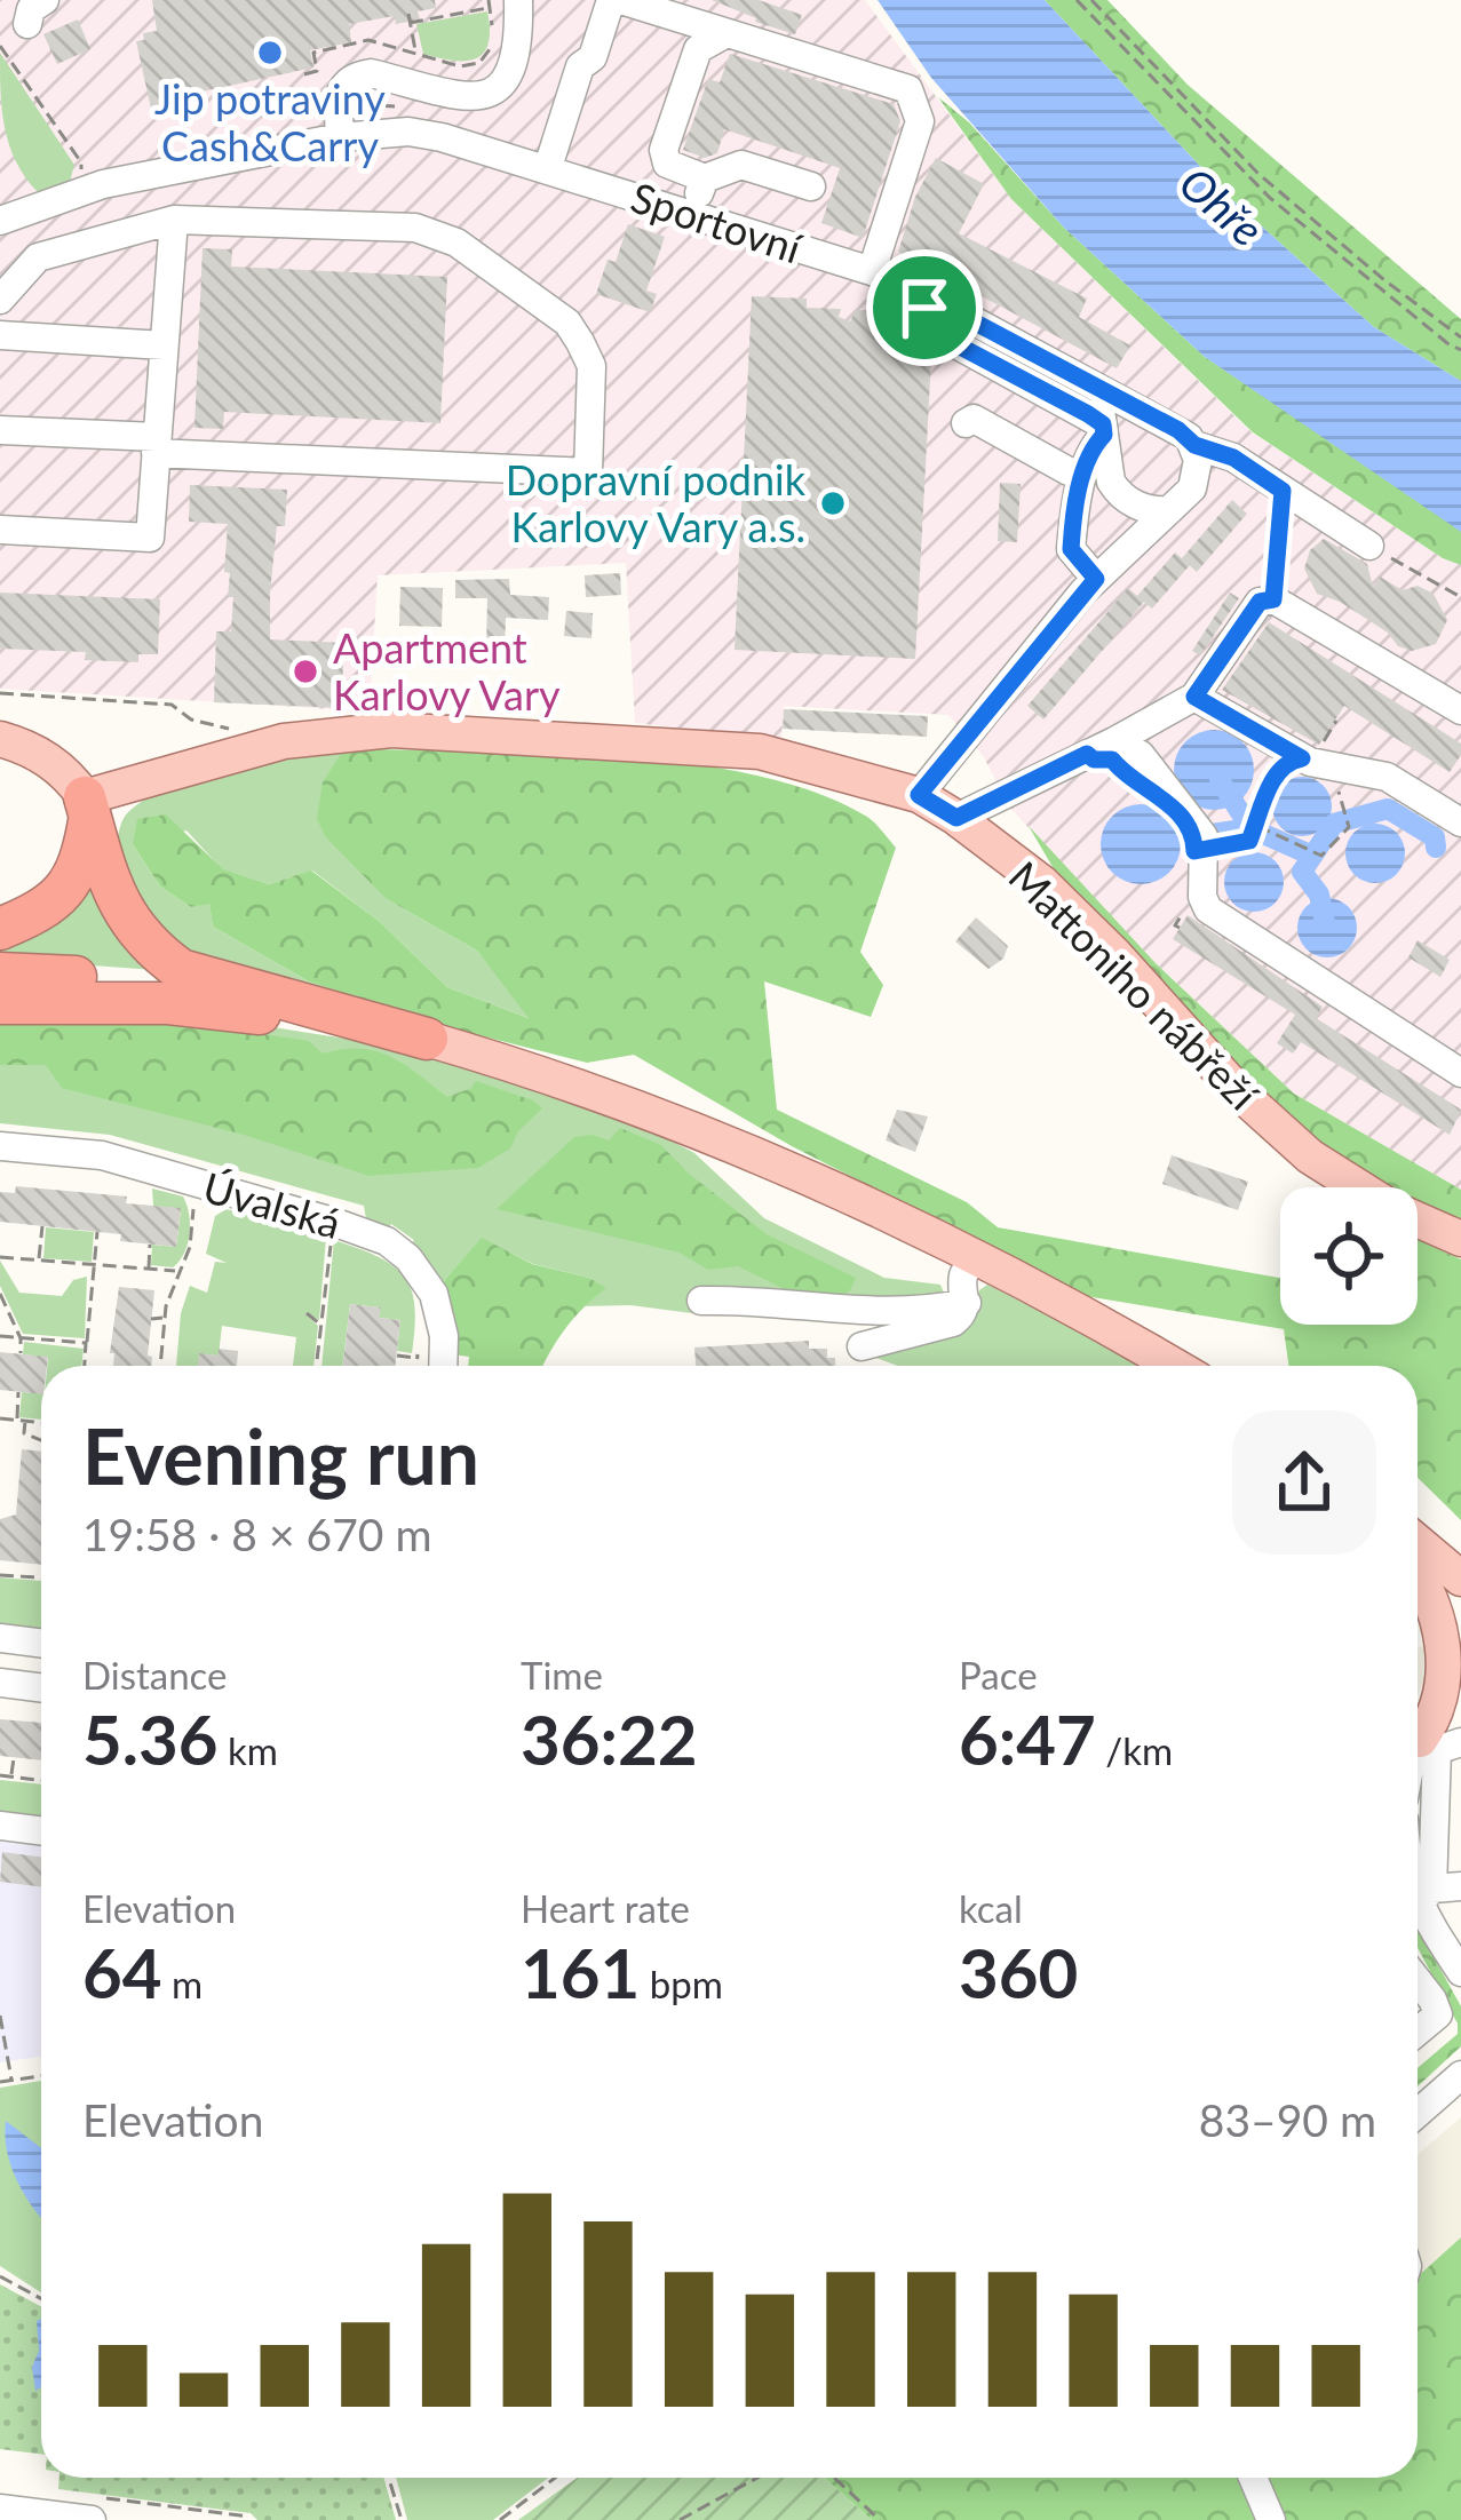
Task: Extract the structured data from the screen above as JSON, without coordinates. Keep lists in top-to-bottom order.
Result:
{
  "streets": {
    "main road": ["Mattoniho nábřeží"],
    "street": ["Sportovní", "Úvalská"]
  },
  "water": ["Ohře"],
  "places": ["Jip potraviny Cash&Carry", "Dopravní podnik Karlovy Vary a.s.", "Apartment Karlovy Vary"],
  "page": {
    "heading": ["Evening run", "19:58 · 8 × 670 m"],
    "stats": [
      ["Distance", "5.36 km"],
      ["Time", "36:22"],
      ["Pace", "6:47 /km"],
      ["Elevation", "64 m"],
      ["Heart rate", "161 bpm"],
      ["kcal", "360"]
    ],
    "chart": ["Elevation", "83–90 m"]
  }
}
